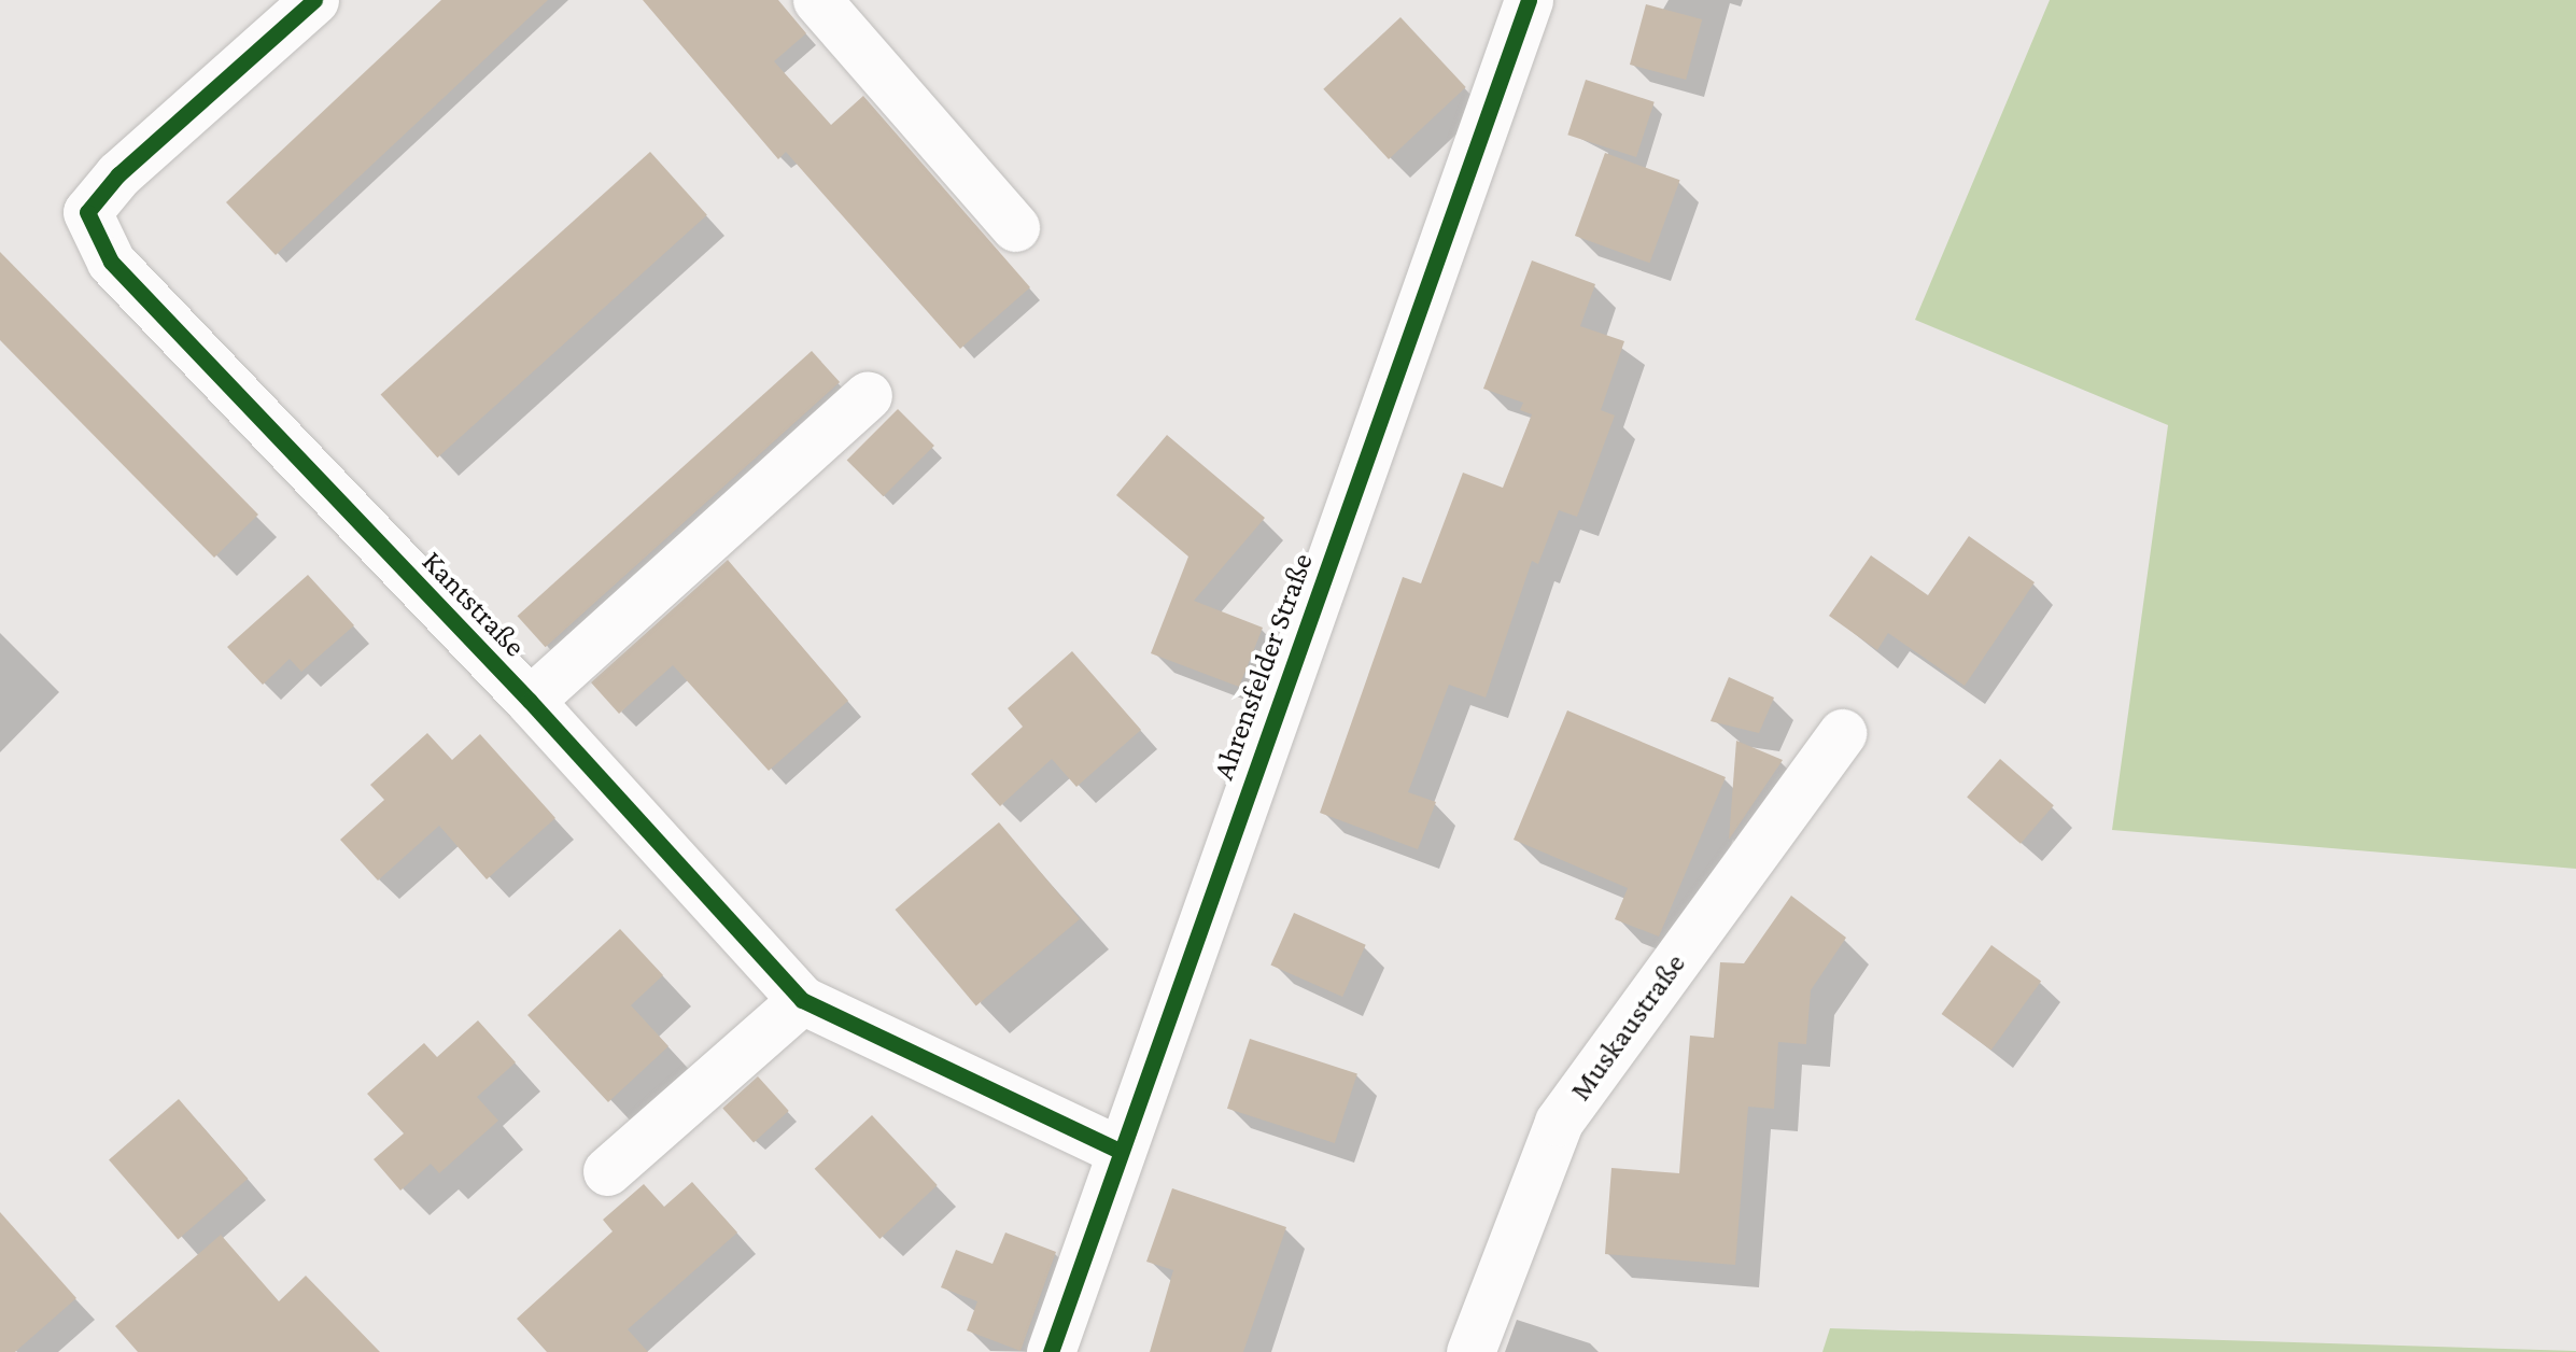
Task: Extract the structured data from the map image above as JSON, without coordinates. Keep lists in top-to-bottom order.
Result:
{
  "streets": {
    "street": ["Kantstraße", "Ahrensfelder Straße", "Muskaustraße"]
  },
  "crossings": [
    ["Kantstraße", "Ahrensfelder Straße"]
  ]
}
